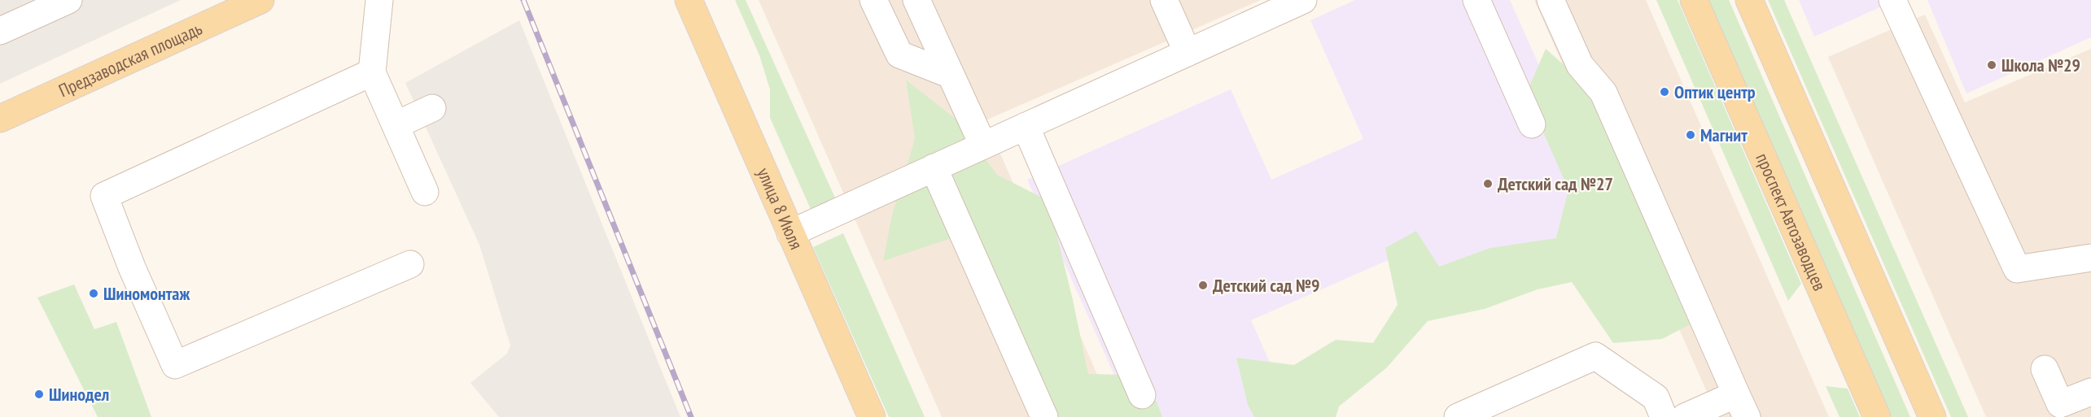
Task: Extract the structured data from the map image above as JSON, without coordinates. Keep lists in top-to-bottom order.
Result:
{
  "streets": {
    "main road": ["Предзаводская площадь", "улица 8 Июля", "проспект Автозаводцев"]
  },
  "places": [
    "Школа №29",
    "Оптик центр",
    "Магнит",
    "Детский сад №27",
    "Детский сад №9",
    "Шиномонтаж",
    "Шинодел"
  ]
}
